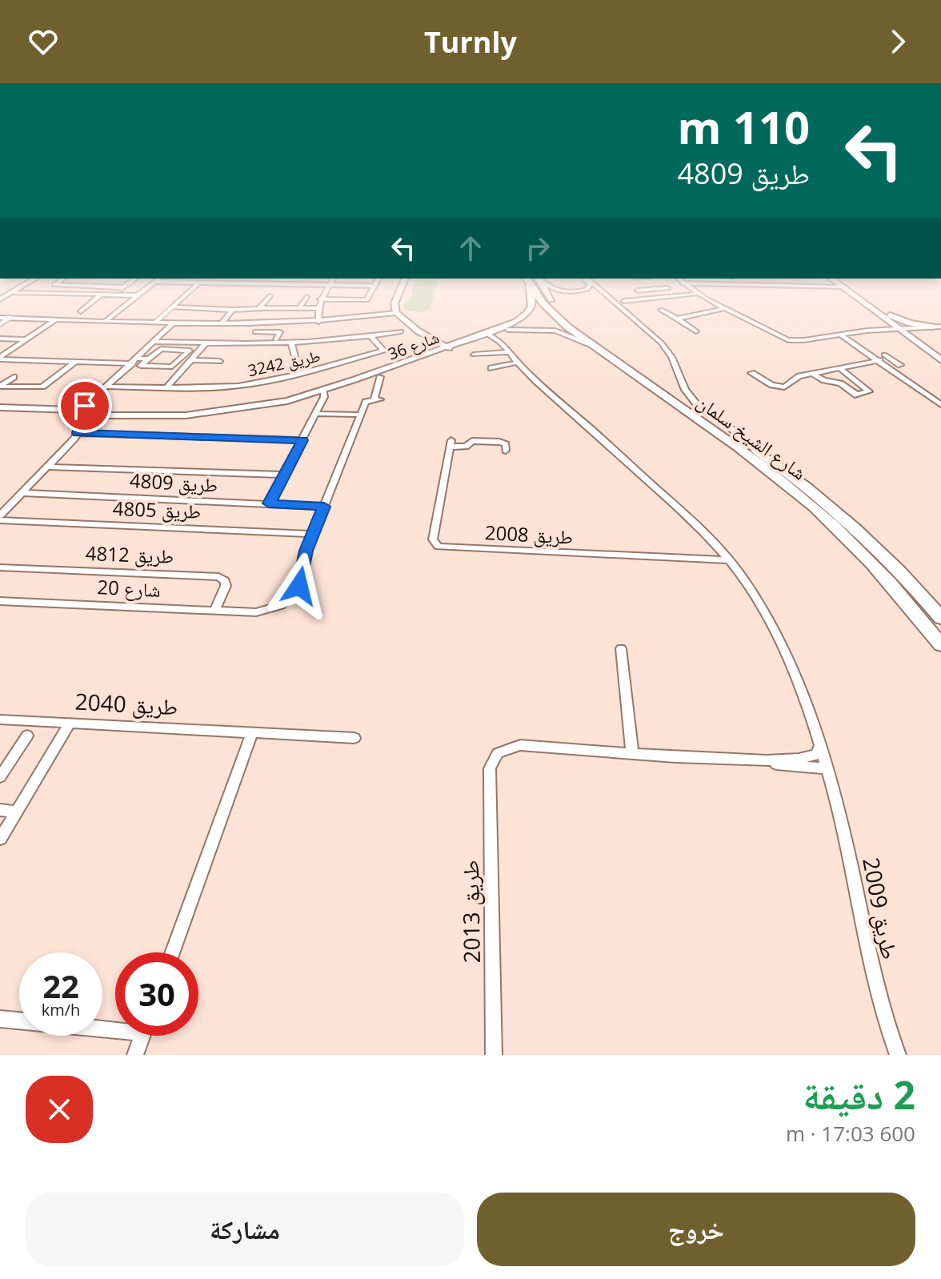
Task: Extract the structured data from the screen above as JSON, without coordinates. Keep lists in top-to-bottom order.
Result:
{
  "streets": {
    "main road": ["شارع الشيخ سلمان"],
    "street": [
      "شارع 36",
      "طريق 3242",
      "طريق 4809",
      "طريق 4805",
      "طريق 2008",
      "طريق 4812",
      "شارع 20",
      "طريق 2040",
      "طريق 2009",
      "طريق 2013"
    ]
  },
  "crossings": [
    ["شارع 36", "شارع الشيخ سلمان"],
    ["طريق 4805", "شارع 20"],
    ["طريق 4812", "شارع 20"]
  ],
  "page": {
    "header": "Turnly",
    "turn": ["110 m", "طريق 4809"],
    "speed": "22 km/h",
    "limit": "30",
    "heading": ["2 دقيقة", "600 m · 17:03"],
    "buttons": ["خروج", "مشاركة"]
  }
}
